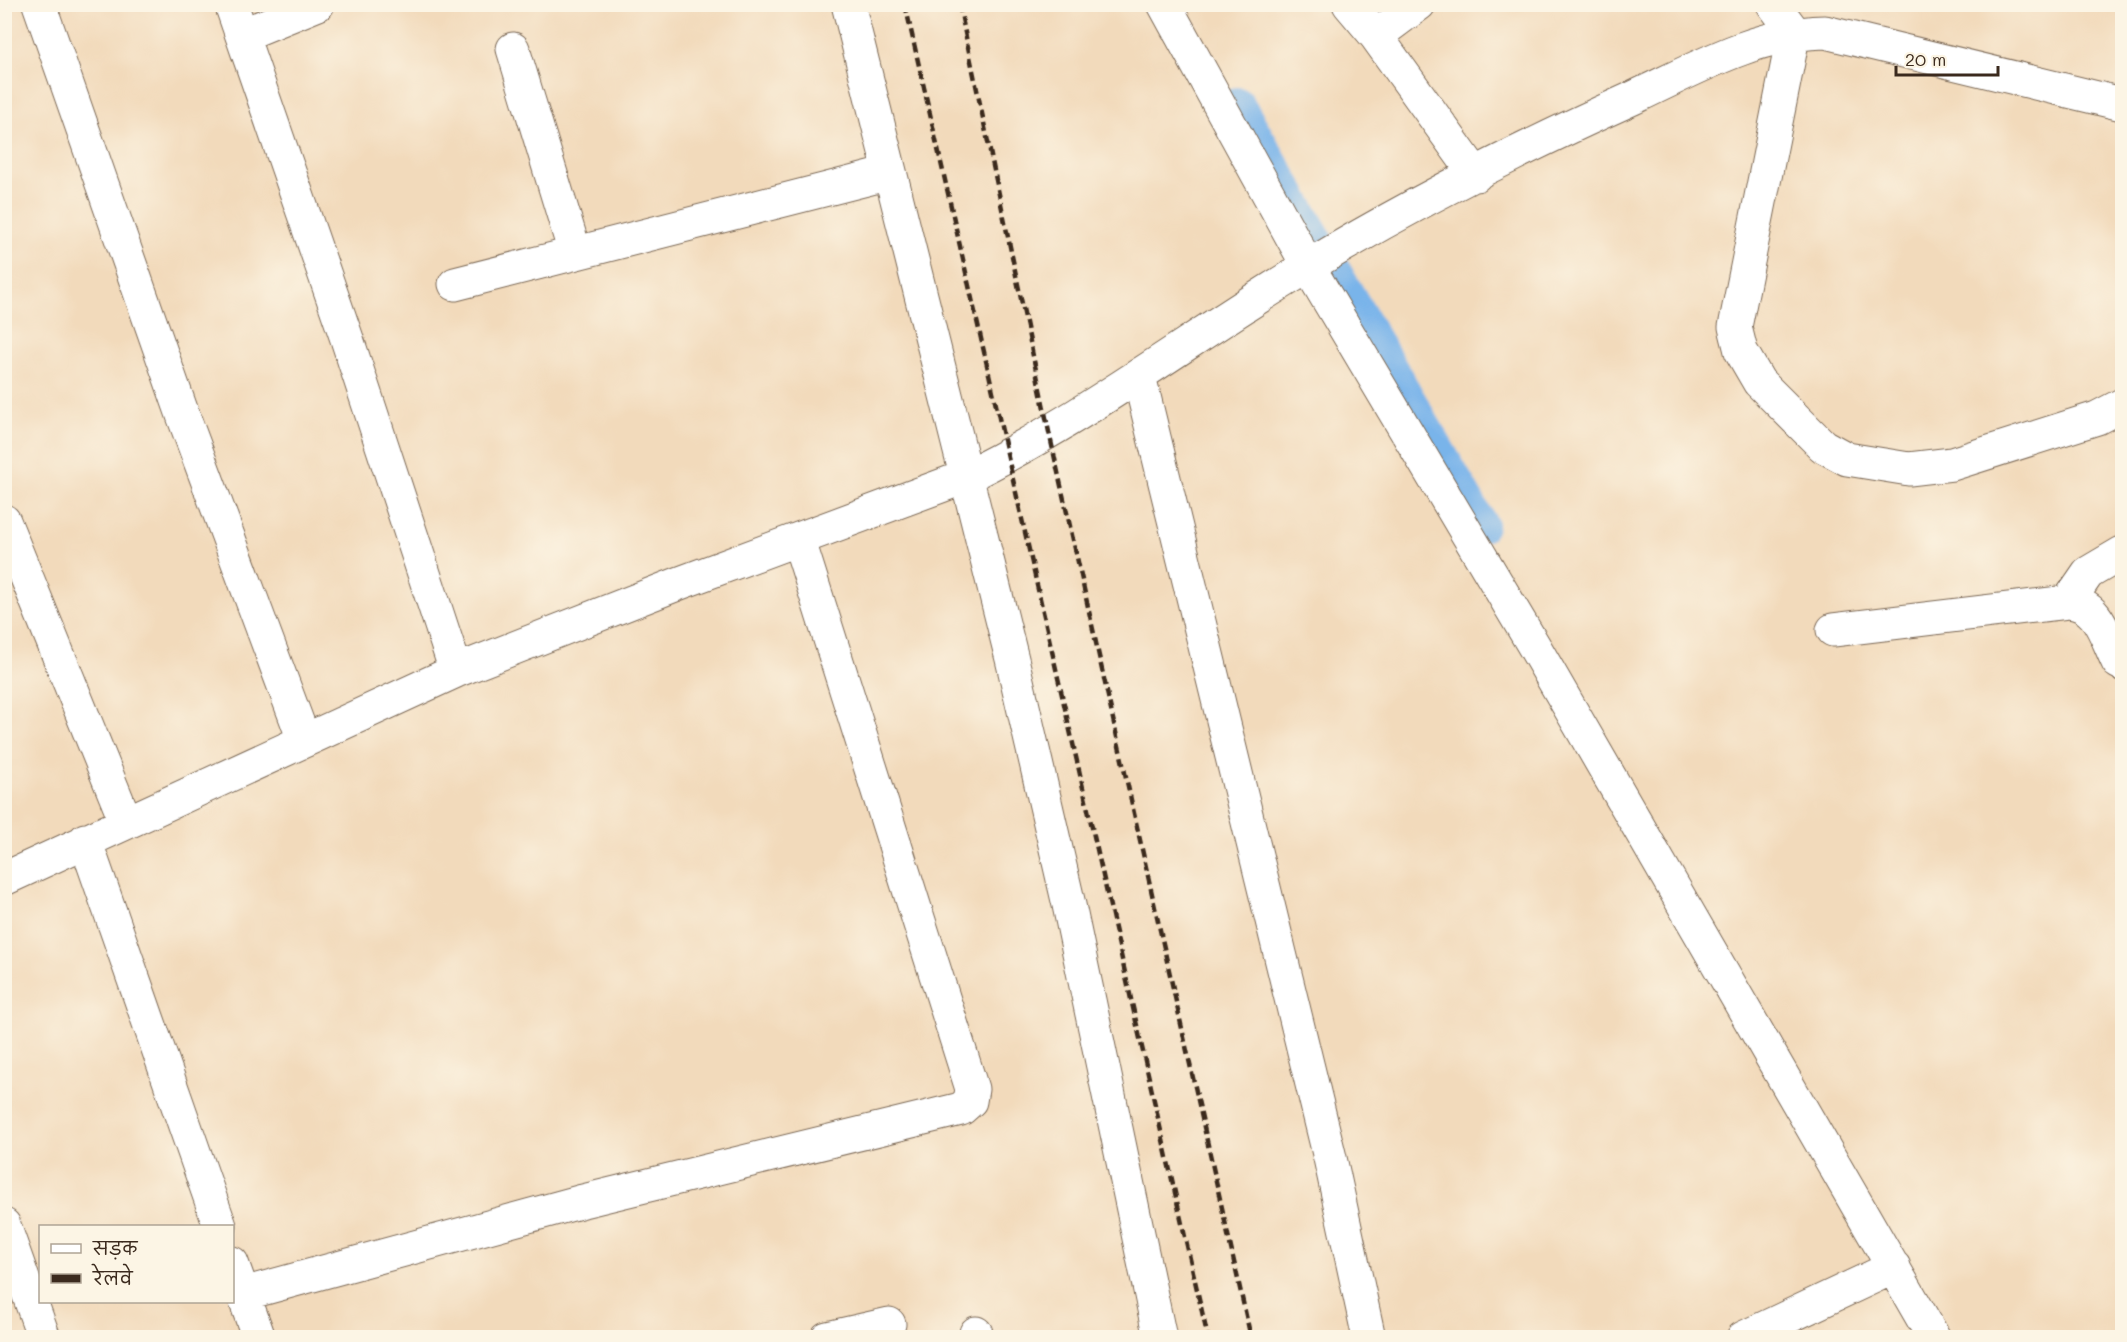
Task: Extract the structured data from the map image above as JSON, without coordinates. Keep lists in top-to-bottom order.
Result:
{
  "legend": ["सड़क", "रेलवे"],
  "scale_bar": "20 m"
}
